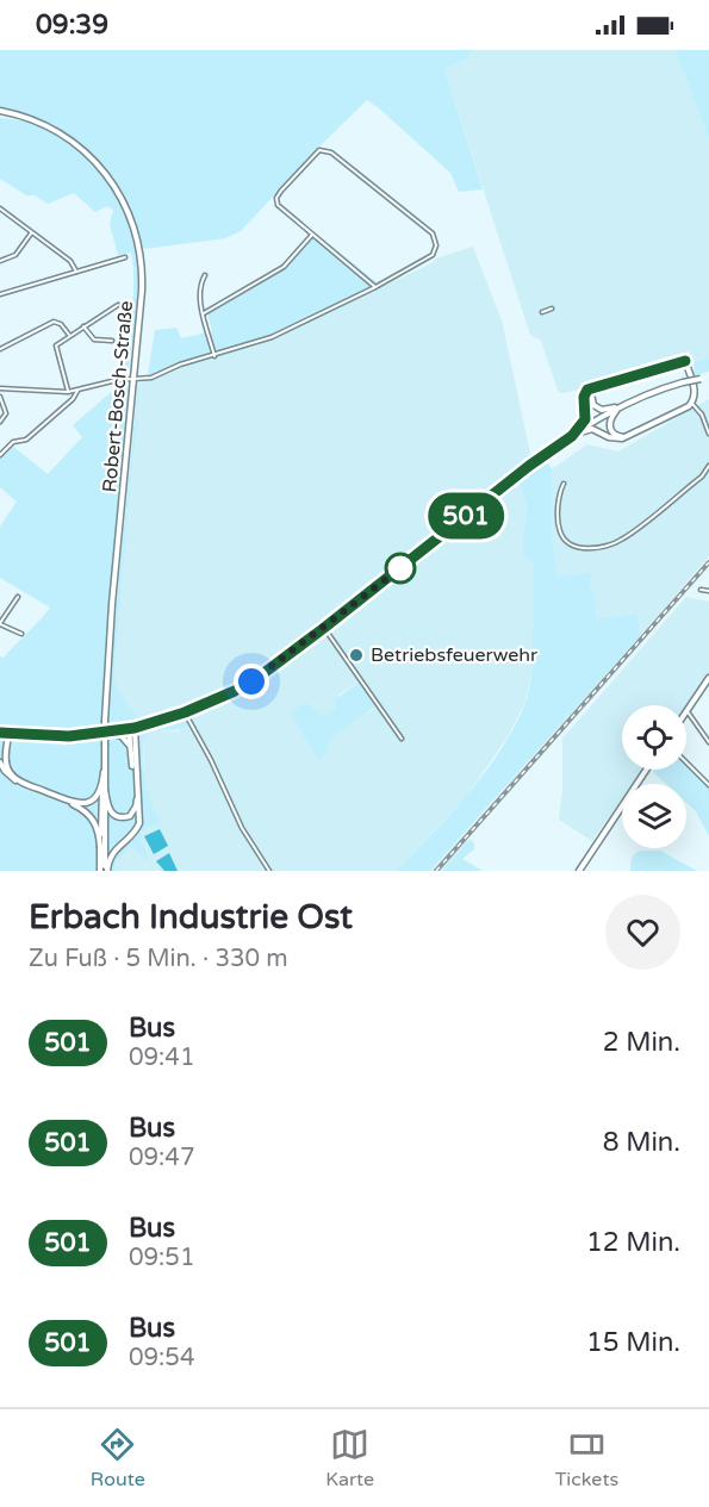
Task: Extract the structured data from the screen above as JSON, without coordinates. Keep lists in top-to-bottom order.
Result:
{
  "streets": {
    "main road": ["Robert-Bosch-Straße"]
  },
  "places": ["Betriebsfeuerwehr"],
  "lines": ["bus line 501"],
  "page": {
    "status": "09:39",
    "on_map": "501",
    "heading": ["Erbach Industrie Ost", "Zu Fuß · 5 Min. · 330 m"],
    "list": [
      {
        "mark": "501",
        "name": "Bus",
        "note": "09:41",
        "value": "2 Min."
      },
      {
        "mark": "501",
        "name": "Bus",
        "note": "09:47",
        "value": "8 Min."
      },
      {
        "mark": "501",
        "name": "Bus",
        "note": "09:51",
        "value": "12 Min."
      },
      {
        "mark": "501",
        "name": "Bus",
        "note": "09:54",
        "value": "15 Min."
      }
    ],
    "tabs": ["Route", "Karte", "Tickets"]
  }
}
